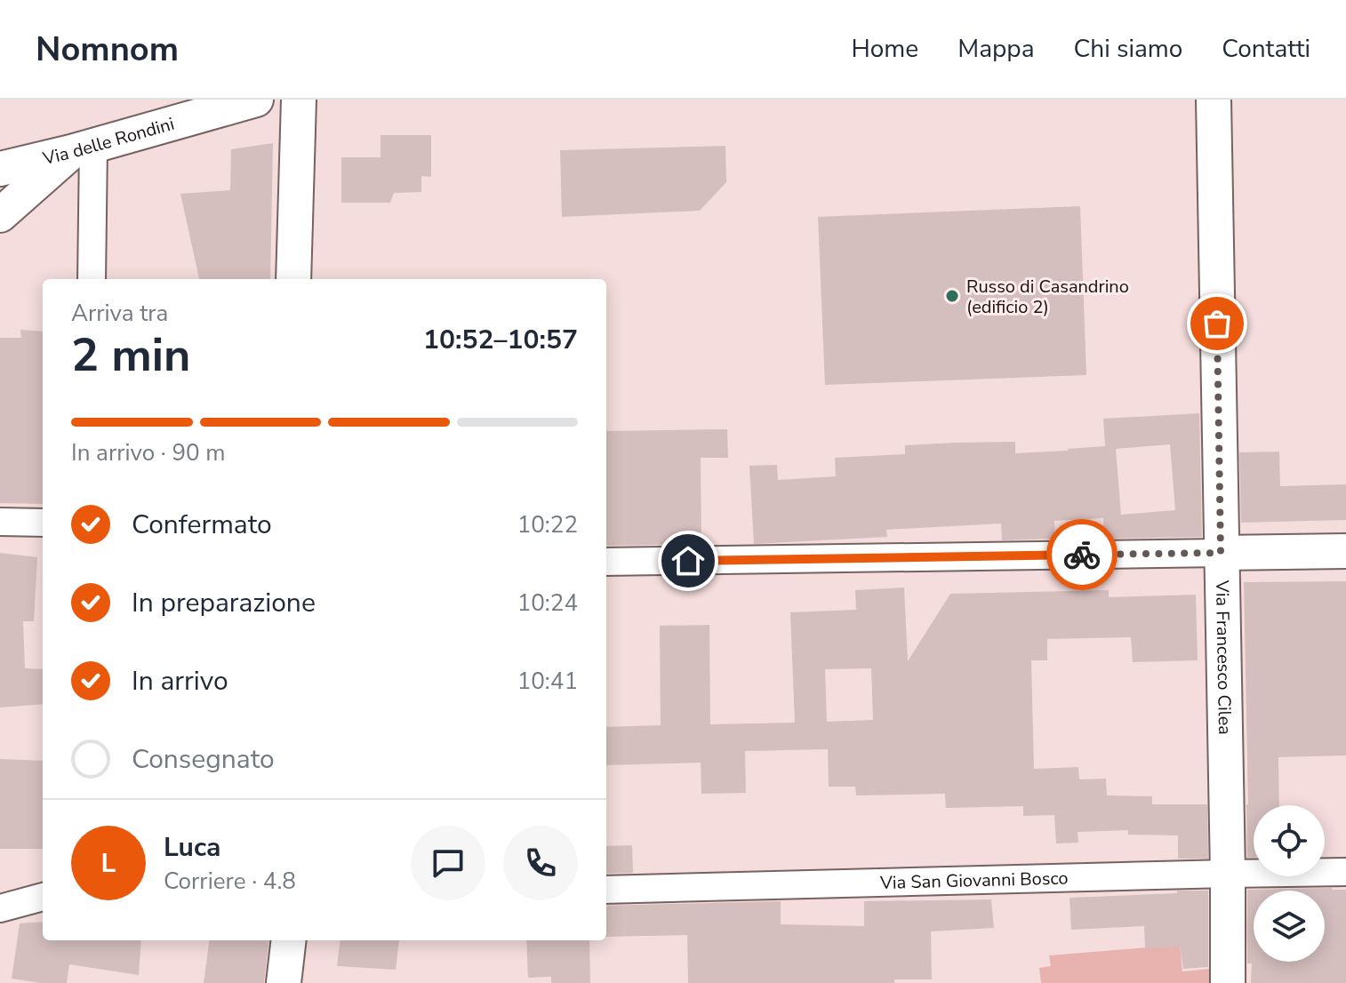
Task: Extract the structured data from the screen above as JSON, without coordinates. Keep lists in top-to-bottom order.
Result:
{
  "streets": {
    "street": ["Via delle Rondini", "Via Francesco Cilea", "Via San Giovanni Bosco"]
  },
  "crossings": [
    ["Via Francesco Cilea", "Via San Giovanni Bosco"]
  ],
  "places": ["Russo di Casandrino (edificio 2)"],
  "page": {
    "header": "Nomnom",
    "nav": [
      "Home",
      "Mappa",
      "Chi siamo",
      "Contatti"
    ],
    "heading": ["2 min", "Arriva tra", "10:52–10:57"],
    "panel": ["Luca", "Corriere · 4.8"],
    "bar": "In arrivo · 90 m",
    "list": [
      ["Confermato", "10:22"],
      ["In preparazione", "10:24"],
      ["In arrivo", "10:41"],
      "Consegnato"
    ],
    "round": "L"
  }
}
